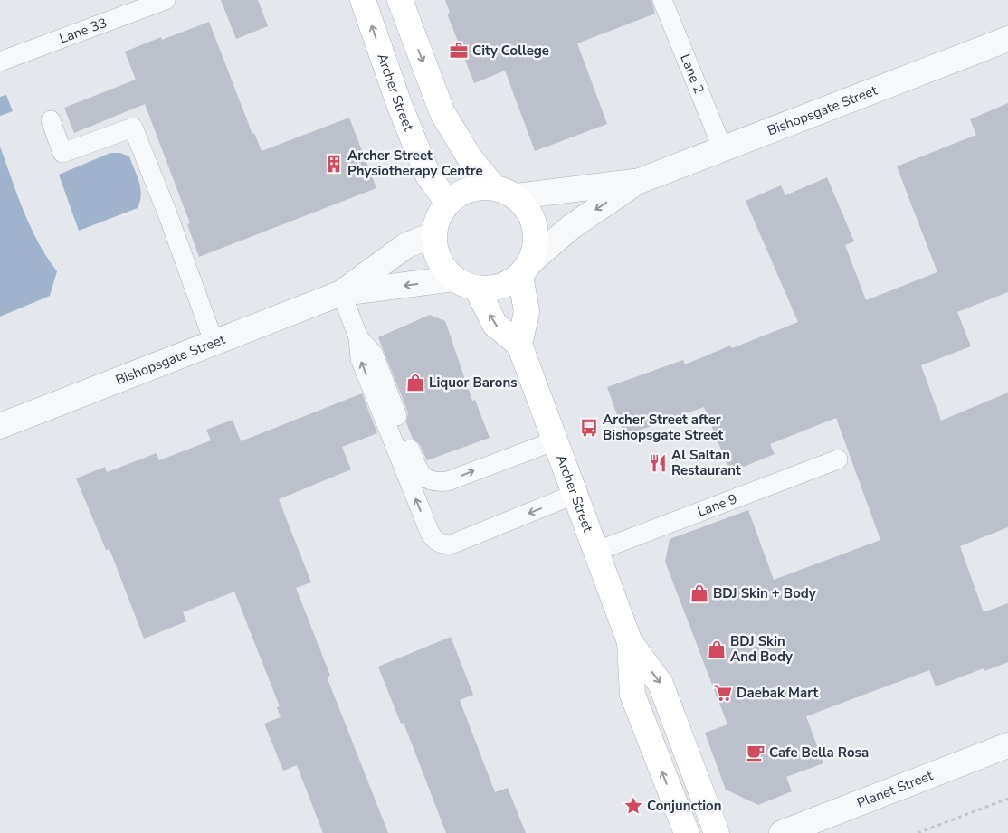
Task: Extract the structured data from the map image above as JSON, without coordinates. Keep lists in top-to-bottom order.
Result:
{
  "streets": {
    "main road": ["Archer Street"],
    "street": ["Bishopsgate Street", "Planet Street"],
    "lane": ["Lane 33", "Lane 2", "Lane 9"]
  },
  "crossings": [
    ["Lane 2", "Bishopsgate Street"],
    ["Archer Street", "Bishopsgate Street"],
    ["Archer Street", "Lane 9"]
  ],
  "places": {
    "office": ["City College"],
    "building": ["Archer Street Physiotherapy Centre"],
    "shop": ["Liquor Barons", "BDJ Skin + Body", "BDJ Skin And Body"],
    "bus stop": ["Archer Street after Bishopsgate Street"],
    "restaurant": ["Al Saltan Restaurant"],
    "supermarket": ["Daebak Mart"],
    "cafe": ["Cafe Bella Rosa"],
    "place": ["Conjunction"]
  }
}
